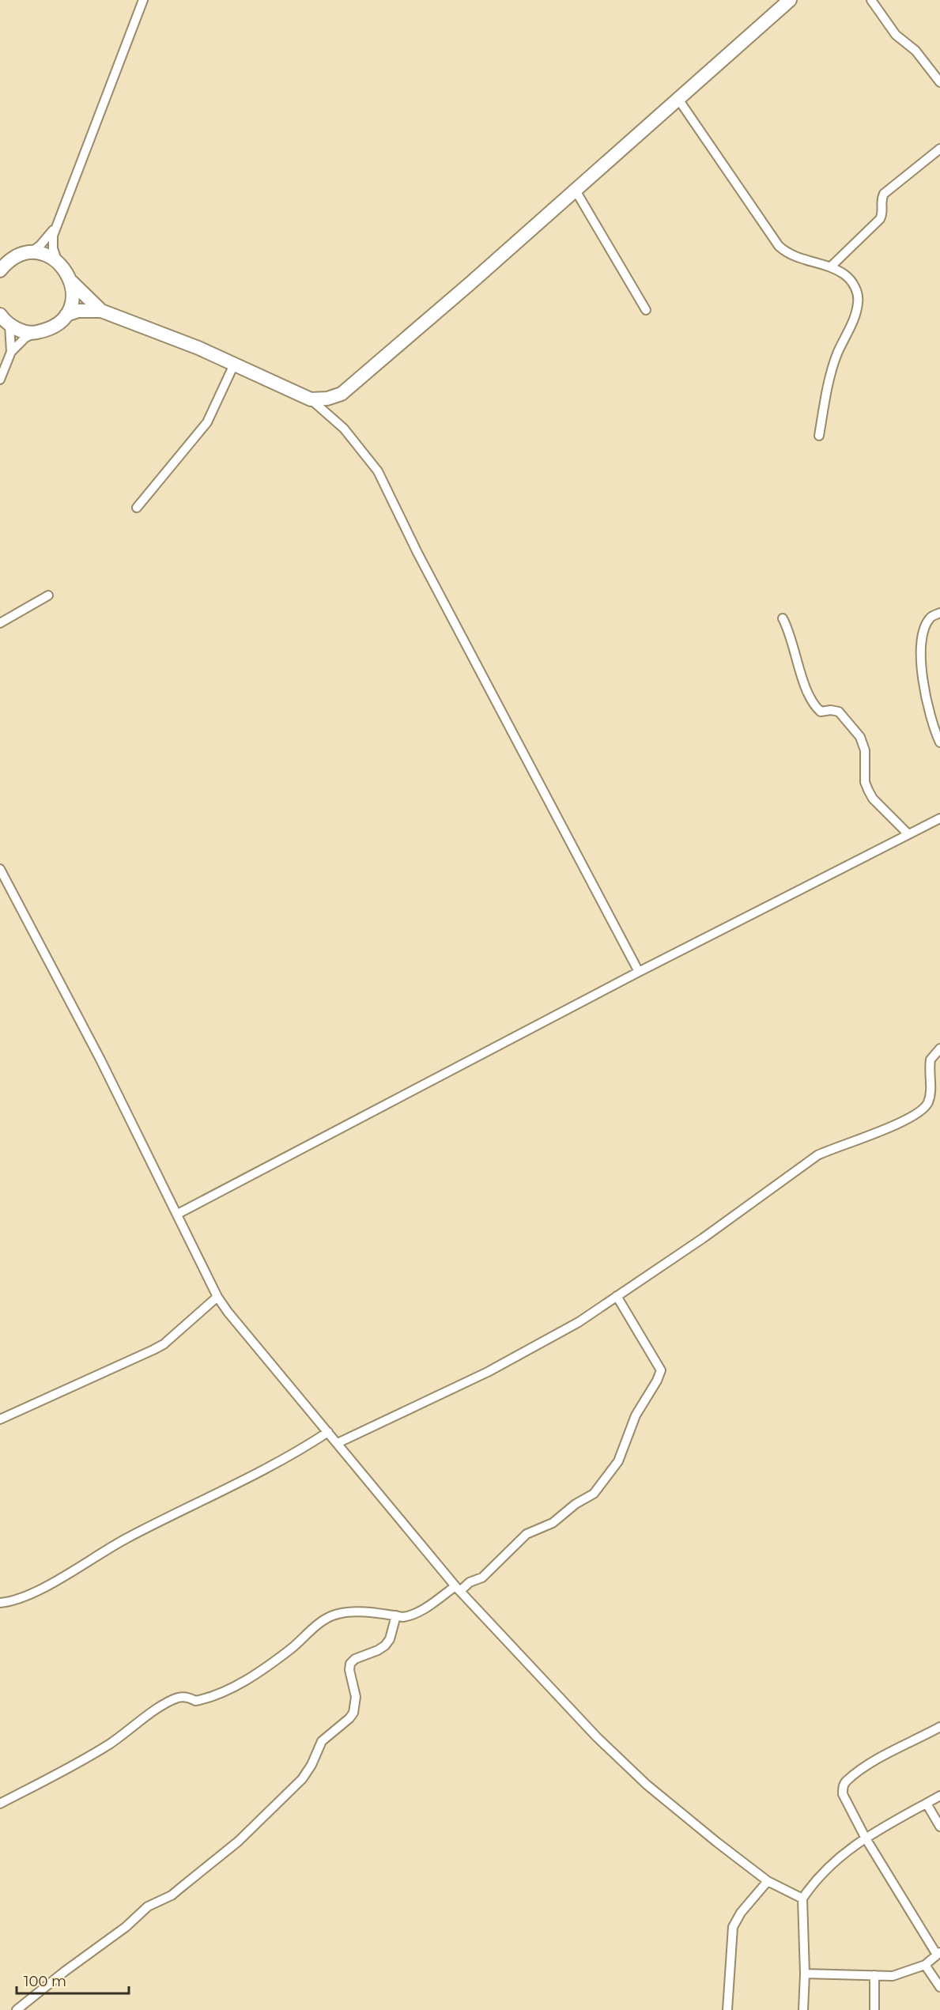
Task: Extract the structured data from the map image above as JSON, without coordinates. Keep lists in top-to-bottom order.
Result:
{
  "scale_bar": "100 m"
}
